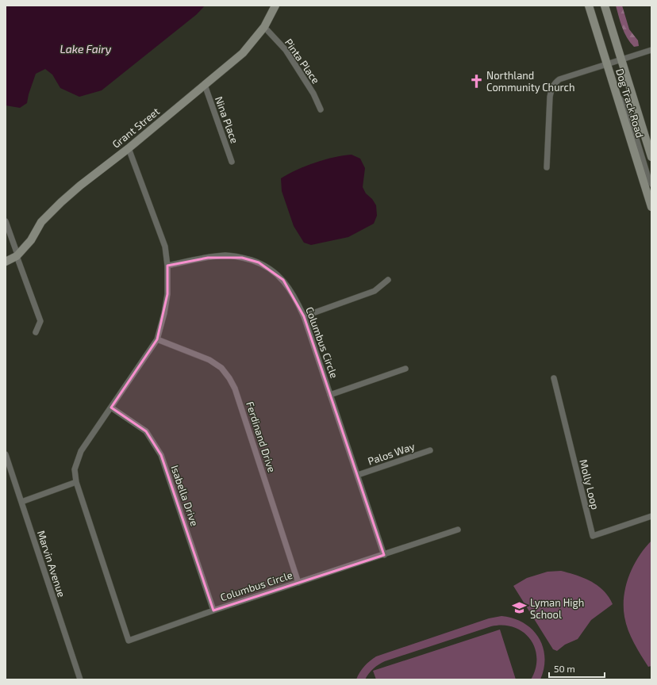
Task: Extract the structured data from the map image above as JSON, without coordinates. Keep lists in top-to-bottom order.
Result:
{
  "streets": {
    "street": [
      "Pinta Place",
      "Dog Track Road",
      "Nina Place",
      "Grant Street",
      "Columbus Circle",
      "Ferdinand Drive",
      "Palos Way",
      "Molly Loop",
      "Isabella Drive",
      "Marvin Avenue"
    ]
  },
  "crossings": [
    ["Pinta Place", "Grant Street"],
    ["Nina Place", "Grant Street"],
    ["Grant Street", "Columbus Circle"],
    ["Columbus Circle", "Ferdinand Drive"],
    ["Columbus Circle", "Palos Way"],
    ["Columbus Circle", "Isabella Drive"]
  ],
  "water": ["Lake Fairy"],
  "places": {
    "church": ["Northland Community Church"],
    "school or university": ["Lyman High School"]
  },
  "scale_bar": "50 m"
}
